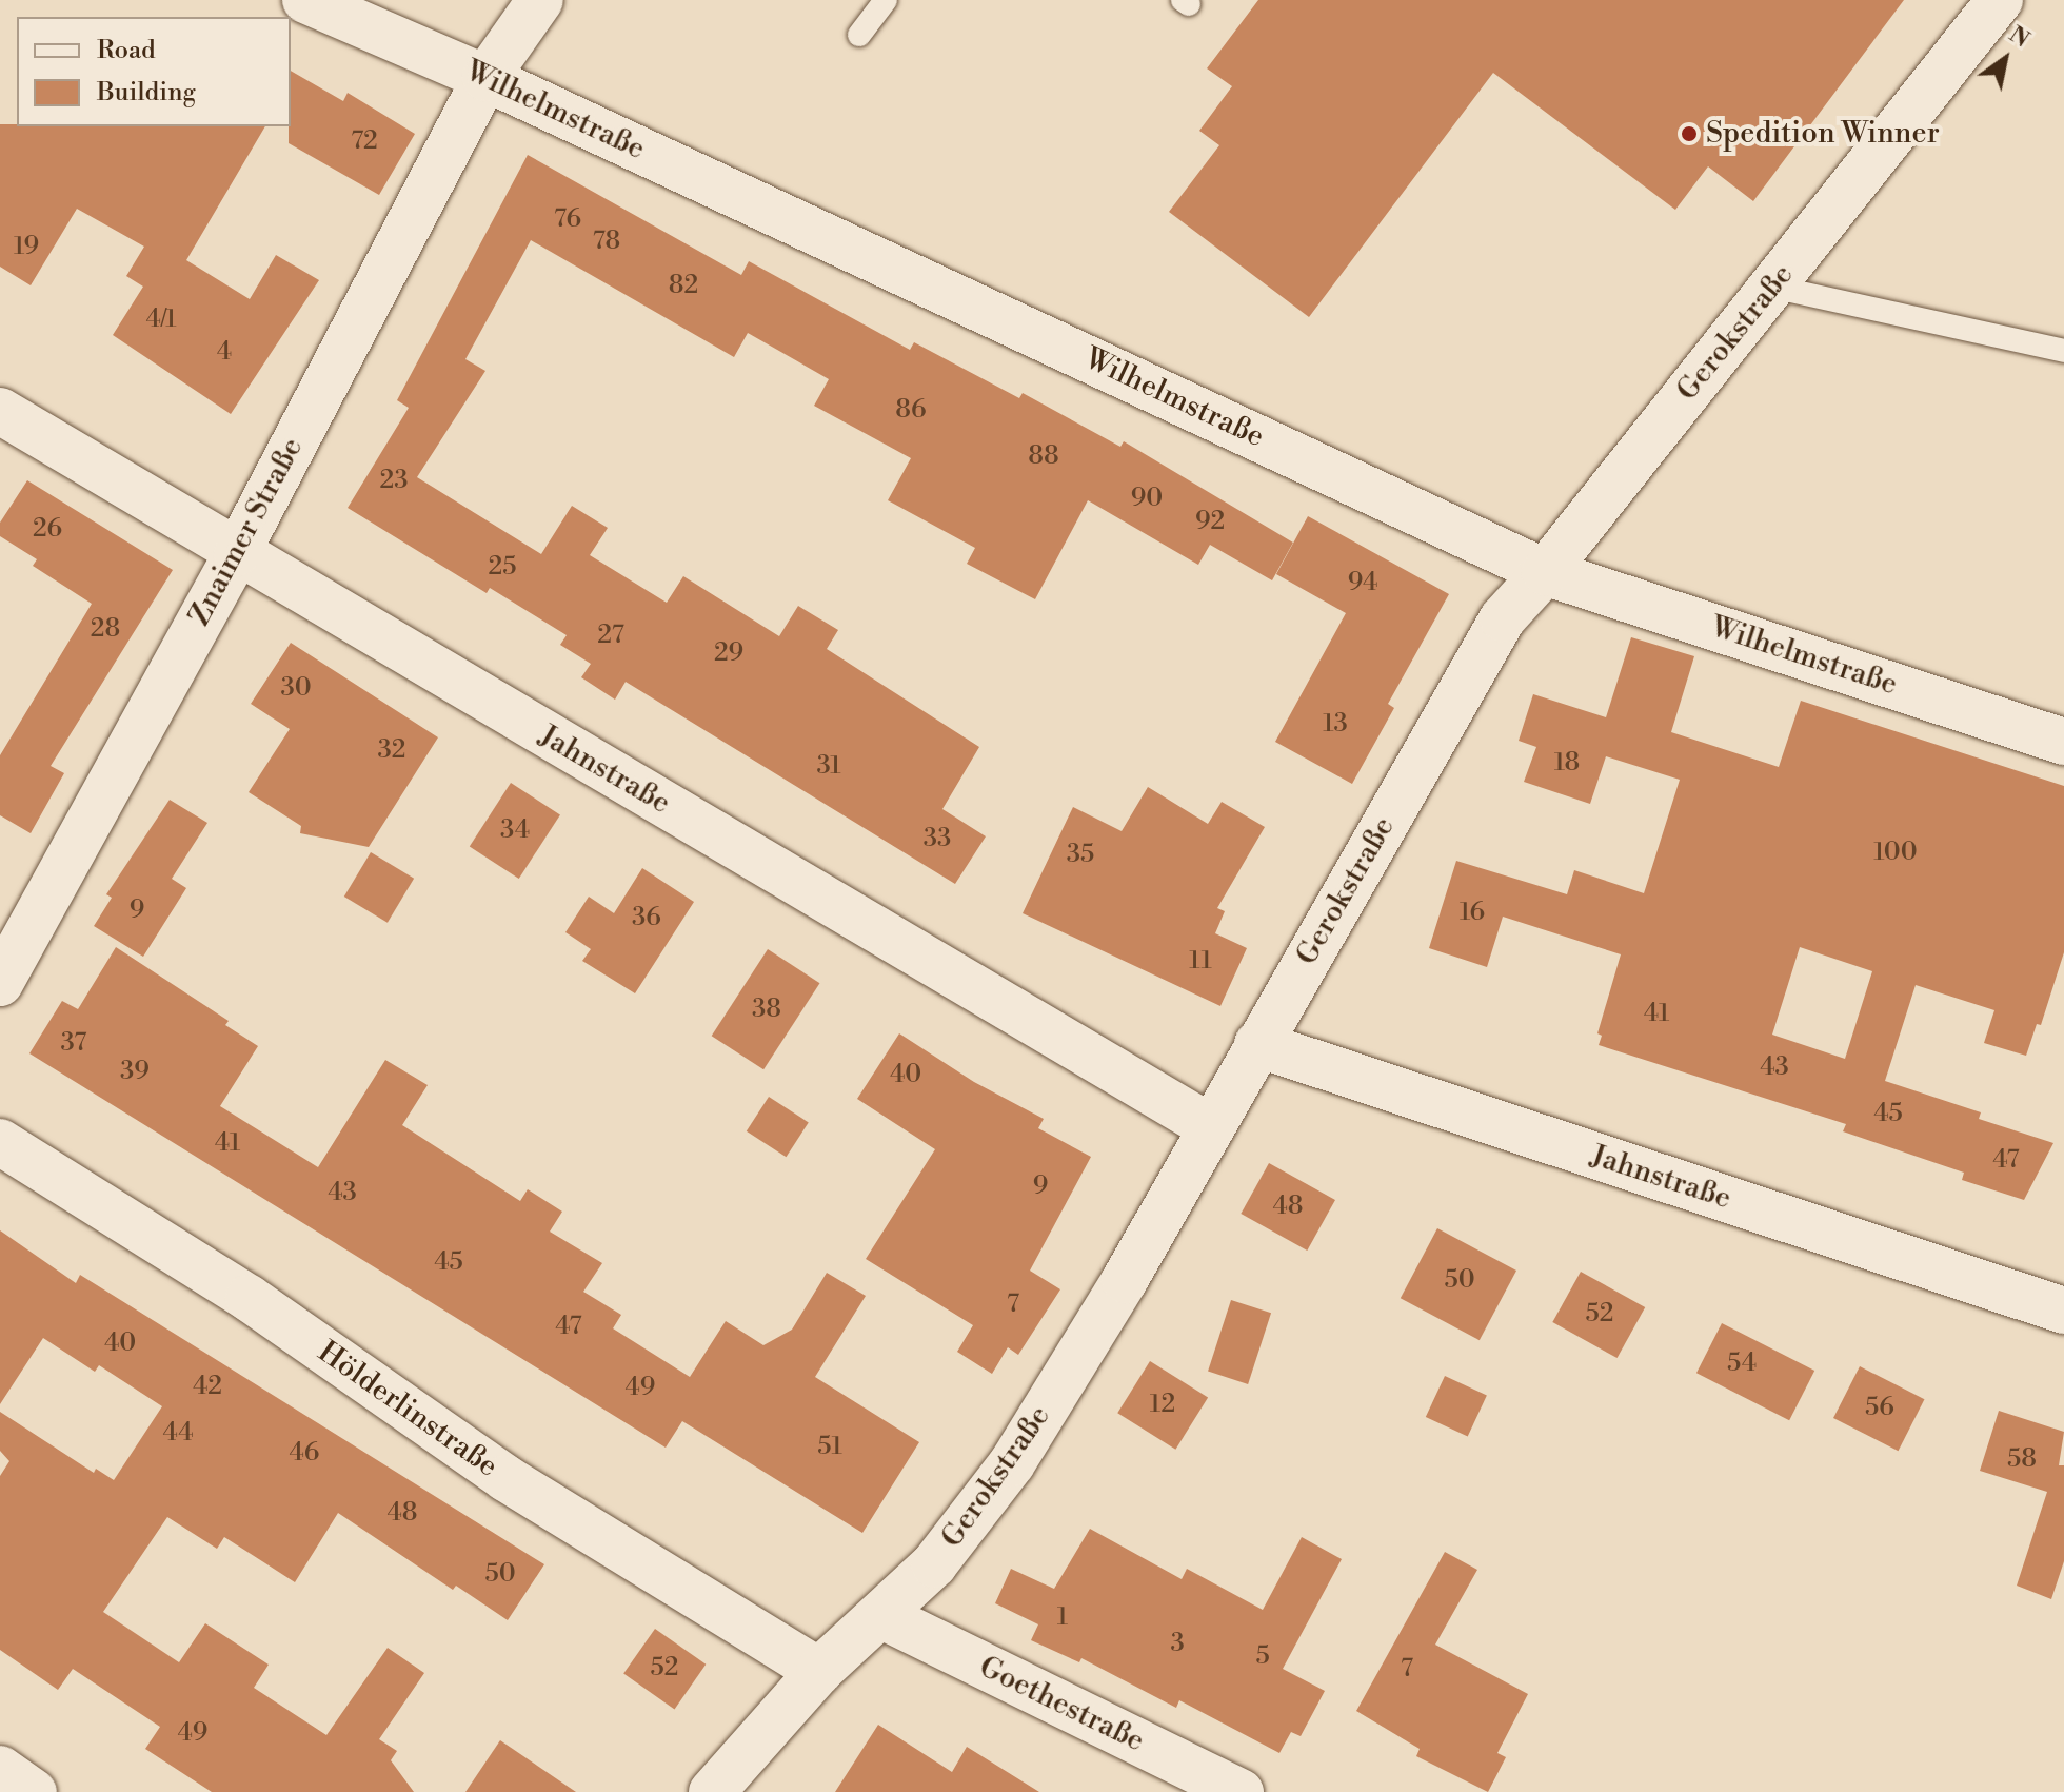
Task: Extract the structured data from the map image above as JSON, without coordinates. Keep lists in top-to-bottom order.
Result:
{
  "streets": {
    "street": [
      "Wilhelmstraße",
      "Gerokstraße",
      "Znaimer Straße",
      "Jahnstraße",
      "Hölderlinstraße",
      "Goethestraße"
    ]
  },
  "crossings": [
    ["Wilhelmstraße", "Gerokstraße"],
    ["Wilhelmstraße", "Znaimer Straße"],
    ["Gerokstraße", "Jahnstraße"],
    ["Gerokstraße", "Hölderlinstraße"],
    ["Gerokstraße", "Goethestraße"],
    ["Znaimer Straße", "Jahnstraße"]
  ],
  "places": ["Spedition Winner"],
  "house_numbers": [
    "72",
    "76",
    "78",
    "19",
    "82",
    "4/1",
    "4",
    "86",
    "88",
    "23",
    "90",
    "92",
    "26",
    "25",
    "94",
    "28",
    "27",
    "29",
    "30",
    "13",
    "32",
    "18",
    "31",
    "34",
    "33",
    "100",
    "35",
    "9",
    "16",
    "36",
    "11",
    "38",
    "41",
    "37",
    "43",
    "39",
    "40",
    "45",
    "41",
    "47",
    "9",
    "43",
    "48",
    "45",
    "50",
    "7",
    "52",
    "47",
    "40",
    "54",
    "42",
    "49",
    "12",
    "56",
    "44",
    "51",
    "46",
    "58",
    "48",
    "50",
    "1",
    "3",
    "5",
    "52",
    "7",
    "49"
  ],
  "legend": ["Road", "Building"],
  "north": "top right"
}
